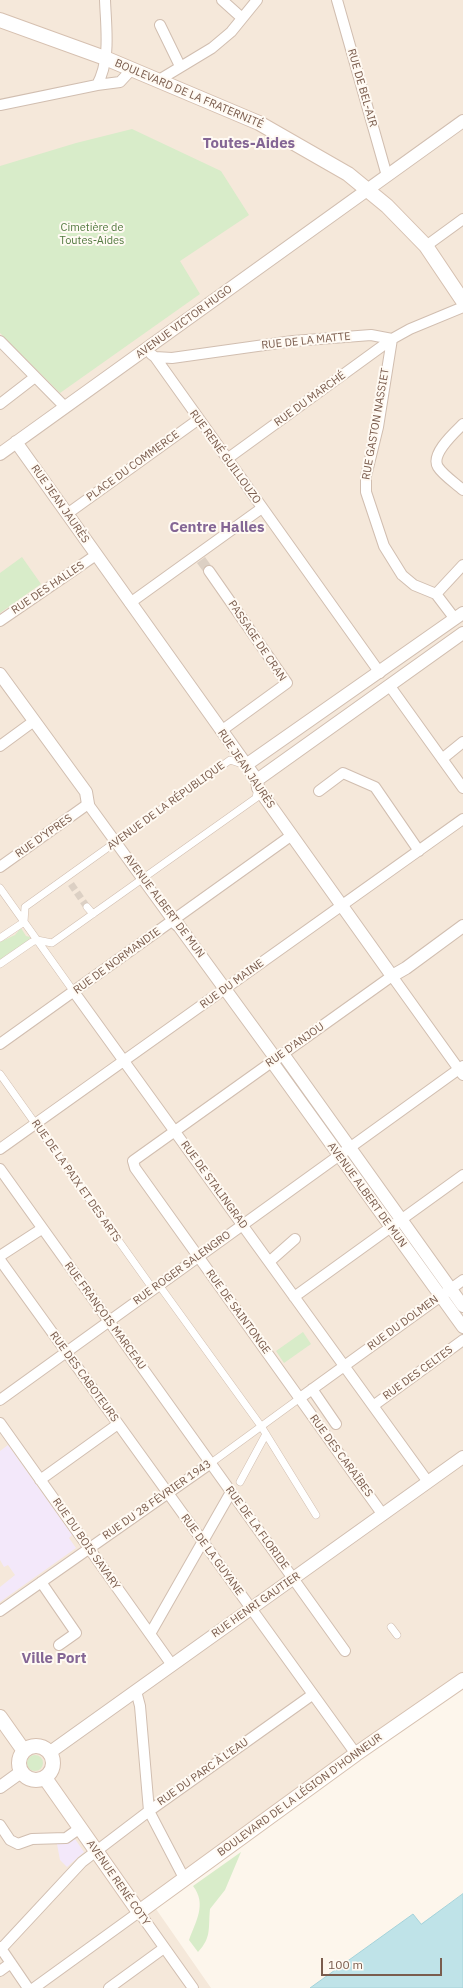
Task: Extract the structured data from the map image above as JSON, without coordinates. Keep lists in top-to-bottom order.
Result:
{
  "streets": {
    "main road": ["BOULEVARD DE LA FRATERNITÉ", "BOULEVARD DE LA LÉGION D'HONNEUR", "AVENUE RENÉ COTY"],
    "street": [
      "RUE DE BEL-AIR",
      "AVENUE VICTOR HUGO",
      "RUE DE LA MATTE",
      "RUE DU MARCHÉ",
      "RUE GASTON NASSIET",
      "RUE RENÉ GUILLOUZO",
      "PLACE DU COMMERCE",
      "RUE JEAN JAURÈS",
      "RUE DES HALLES",
      "PASSAGE DE CRAN",
      "AVENUE DE LA RÉPUBLIQUE",
      "RUE D'YPRES",
      "AVENUE ALBERT DE MUN",
      "RUE DE NORMANDIE",
      "RUE DU MAINE",
      "RUE D'ANJOU",
      "RUE DE LA PAIX ET DES ARTS",
      "RUE DE STALINGRAD",
      "RUE ROGER SALENGRO",
      "RUE DE SAINTONGE",
      "RUE FRANÇOIS MARCEAU",
      "RUE DU DOLMEN",
      "RUE DES CELTES",
      "RUE DES CABOTEURS",
      "RUE DES CARAÏBES",
      "RUE DU 28 FÉVRIER 1943",
      "RUE DE LA FLORIDE",
      "RUE DU BOIS SAVARY",
      "RUE DE LA GUYANE",
      "RUE HENRI GAUTIER",
      "RUE DU PARC À L'EAU"
    ]
  },
  "crossings": [
    ["RUE DE BEL-AIR", "AVENUE VICTOR HUGO"],
    ["BOULEVARD DE LA FRATERNITÉ", "AVENUE VICTOR HUGO"],
    ["AVENUE VICTOR HUGO", "RUE JEAN JAURÈS"],
    ["RUE DE LA MATTE", "RUE DU MARCHÉ"],
    ["RUE DE LA MATTE", "RUE GASTON NASSIET"],
    ["RUE DE LA MATTE", "RUE RENÉ GUILLOUZO"],
    ["RUE DU MARCHÉ", "RUE GASTON NASSIET"],
    ["RUE DU MARCHÉ", "RUE RENÉ GUILLOUZO"],
    ["RUE RENÉ GUILLOUZO", "PLACE DU COMMERCE"],
    ["PLACE DU COMMERCE", "RUE JEAN JAURÈS"],
    ["RUE JEAN JAURÈS", "RUE DES HALLES"],
    ["RUE JEAN JAURÈS", "PASSAGE DE CRAN"],
    ["RUE JEAN JAURÈS", "AVENUE DE LA RÉPUBLIQUE"],
    ["RUE JEAN JAURÈS", "RUE DE NORMANDIE"],
    ["RUE JEAN JAURÈS", "RUE DU MAINE"],
    ["RUE JEAN JAURÈS", "RUE D'ANJOU"],
    ["RUE JEAN JAURÈS", "RUE ROGER SALENGRO"],
    ["AVENUE DE LA RÉPUBLIQUE", "AVENUE ALBERT DE MUN"],
    ["AVENUE DE LA RÉPUBLIQUE", "RUE DE STALINGRAD"],
    ["RUE D'YPRES", "AVENUE ALBERT DE MUN"],
    ["AVENUE ALBERT DE MUN", "RUE DE NORMANDIE"],
    ["AVENUE ALBERT DE MUN", "RUE DU MAINE"],
    ["AVENUE ALBERT DE MUN", "RUE D'ANJOU"],
    ["AVENUE ALBERT DE MUN", "RUE ROGER SALENGRO"],
    ["AVENUE ALBERT DE MUN", "RUE DU DOLMEN"],
    ["RUE DE NORMANDIE", "RUE DE STALINGRAD"],
    ["RUE DU MAINE", "RUE DE LA PAIX ET DES ARTS"],
    ["RUE DU MAINE", "RUE DE STALINGRAD"],
    ["RUE D'ANJOU", "RUE DE STALINGRAD"],
    ["RUE D'ANJOU", "RUE DE SAINTONGE"],
    ["RUE DE LA PAIX ET DES ARTS", "RUE ROGER SALENGRO"],
    ["RUE DE STALINGRAD", "RUE ROGER SALENGRO"],
    ["RUE DE STALINGRAD", "RUE DU DOLMEN"],
    ["RUE DE STALINGRAD", "RUE DES CELTES"],
    ["RUE DE STALINGRAD", "RUE HENRI GAUTIER"],
    ["RUE ROGER SALENGRO", "RUE DE SAINTONGE"],
    ["RUE ROGER SALENGRO", "RUE FRANÇOIS MARCEAU"],
    ["RUE ROGER SALENGRO", "RUE DES CABOTEURS"],
    ["RUE DE SAINTONGE", "RUE DU DOLMEN"],
    ["RUE DE SAINTONGE", "RUE DES CARAÏBES"],
    ["RUE FRANÇOIS MARCEAU", "RUE DU 28 FÉVRIER 1943"],
    ["RUE FRANÇOIS MARCEAU", "RUE DE LA FLORIDE"],
    ["RUE DU DOLMEN", "RUE DES CARAÏBES"],
    ["RUE DES CABOTEURS", "RUE DU 28 FÉVRIER 1943"],
    ["RUE DES CABOTEURS", "RUE DE LA GUYANE"],
    ["RUE DES CARAÏBES", "RUE HENRI GAUTIER"],
    ["RUE DU 28 FÉVRIER 1943", "RUE DE LA FLORIDE"],
    ["RUE DU 28 FÉVRIER 1943", "RUE DU BOIS SAVARY"],
    ["RUE DU 28 FÉVRIER 1943", "RUE DE LA GUYANE"],
    ["RUE DE LA FLORIDE", "RUE HENRI GAUTIER"],
    ["RUE DU BOIS SAVARY", "RUE HENRI GAUTIER"],
    ["RUE DE LA GUYANE", "RUE HENRI GAUTIER"],
    ["RUE DE LA GUYANE", "RUE DU PARC À L'EAU"],
    ["RUE DE LA GUYANE", "BOULEVARD DE LA LÉGION D'HONNEUR"],
    ["RUE HENRI GAUTIER", "AVENUE RENÉ COTY"],
    ["RUE DU PARC À L'EAU", "AVENUE RENÉ COTY"],
    ["BOULEVARD DE LA LÉGION D'HONNEUR", "AVENUE RENÉ COTY"]
  ],
  "districts": ["Toutes-Aides", "Centre Halles", "Ville Port"],
  "parks": ["Cimetière de Toutes-Aides"],
  "scale_bar": "100 m"
}
